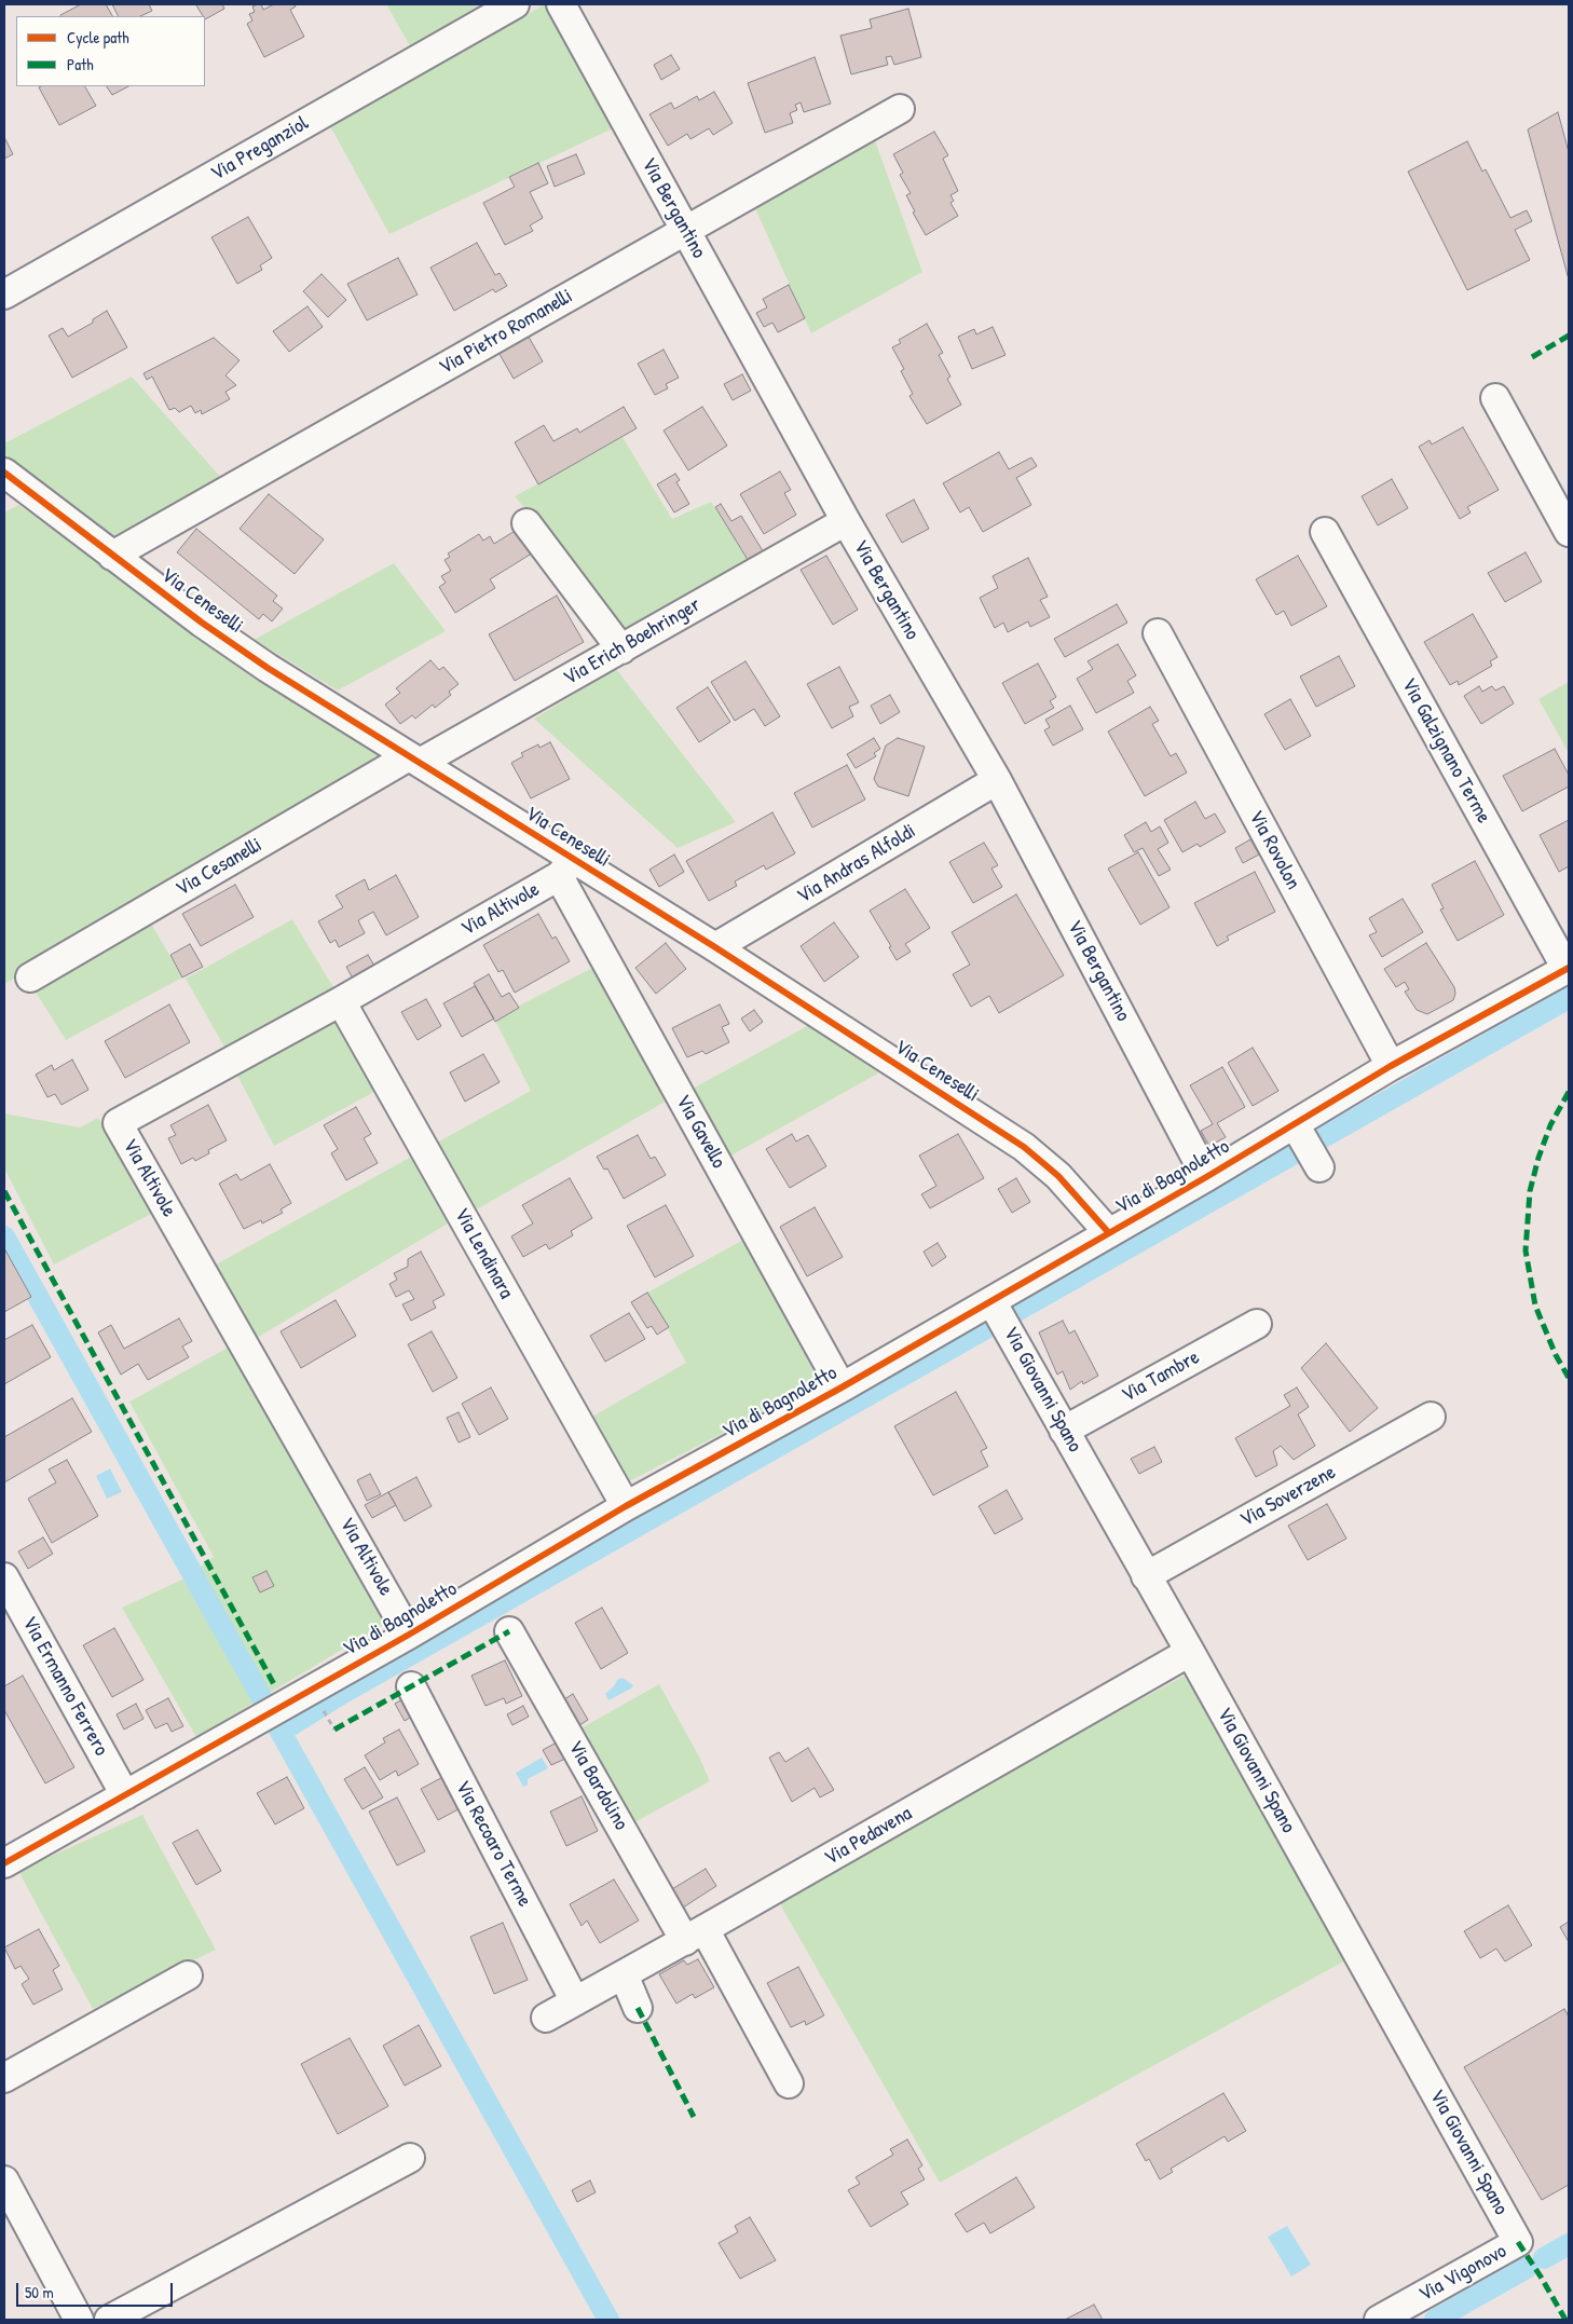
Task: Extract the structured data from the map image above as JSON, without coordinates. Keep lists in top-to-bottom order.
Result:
{
  "streets": {
    "street": [
      "Via Preganziol",
      "Via Bergantino",
      "Via Pietro Romanelli",
      "Via Ceneselli",
      "Via Erich Boehringer",
      "Via Galzignano Terme",
      "Via Rovolon",
      "Via Andras Alfoldi",
      "Via Cesanelli",
      "Via Altivole",
      "Via Gavello",
      "Via di Bagnoletto",
      "Via Lendinara",
      "Via Tambre",
      "Via Giovanni Spano",
      "Via Soverzene",
      "Via Ermanno Ferrero",
      "Via Bardolino",
      "Via Pedavena",
      "Via Recoaro Terme",
      "Via Vigonovo"
    ]
  },
  "crossings": [
    ["Via Bergantino", "Via Pietro Romanelli"],
    ["Via Bergantino", "Via Erich Boehringer"],
    ["Via Bergantino", "Via Andras Alfoldi"],
    ["Via Bergantino", "Via di Bagnoletto"],
    ["Via Pietro Romanelli", "Via Ceneselli"],
    ["Via Ceneselli", "Via Erich Boehringer"],
    ["Via Ceneselli", "Via Andras Alfoldi"],
    ["Via Ceneselli", "Via Cesanelli"],
    ["Via Ceneselli", "Via Altivole"],
    ["Via Ceneselli", "Via Gavello"],
    ["Via Ceneselli", "Via di Bagnoletto"],
    ["Via Erich Boehringer", "Via Cesanelli"],
    ["Via Galzignano Terme", "Via di Bagnoletto"],
    ["Via Rovolon", "Via di Bagnoletto"],
    ["Via Altivole", "Via Gavello"],
    ["Via Altivole", "Via di Bagnoletto"],
    ["Via Altivole", "Via Lendinara"],
    ["Via Gavello", "Via di Bagnoletto"],
    ["Via di Bagnoletto", "Via Lendinara"],
    ["Via di Bagnoletto", "Via Giovanni Spano"],
    ["Via di Bagnoletto", "Via Ermanno Ferrero"],
    ["Via Tambre", "Via Giovanni Spano"],
    ["Via Giovanni Spano", "Via Soverzene"],
    ["Via Giovanni Spano", "Via Pedavena"],
    ["Via Giovanni Spano", "Via Vigonovo"],
    ["Via Bardolino", "Via Pedavena"],
    ["Via Pedavena", "Via Recoaro Terme"]
  ],
  "legend": ["Cycle path", "Path"],
  "scale_bar": "50 m"
}
